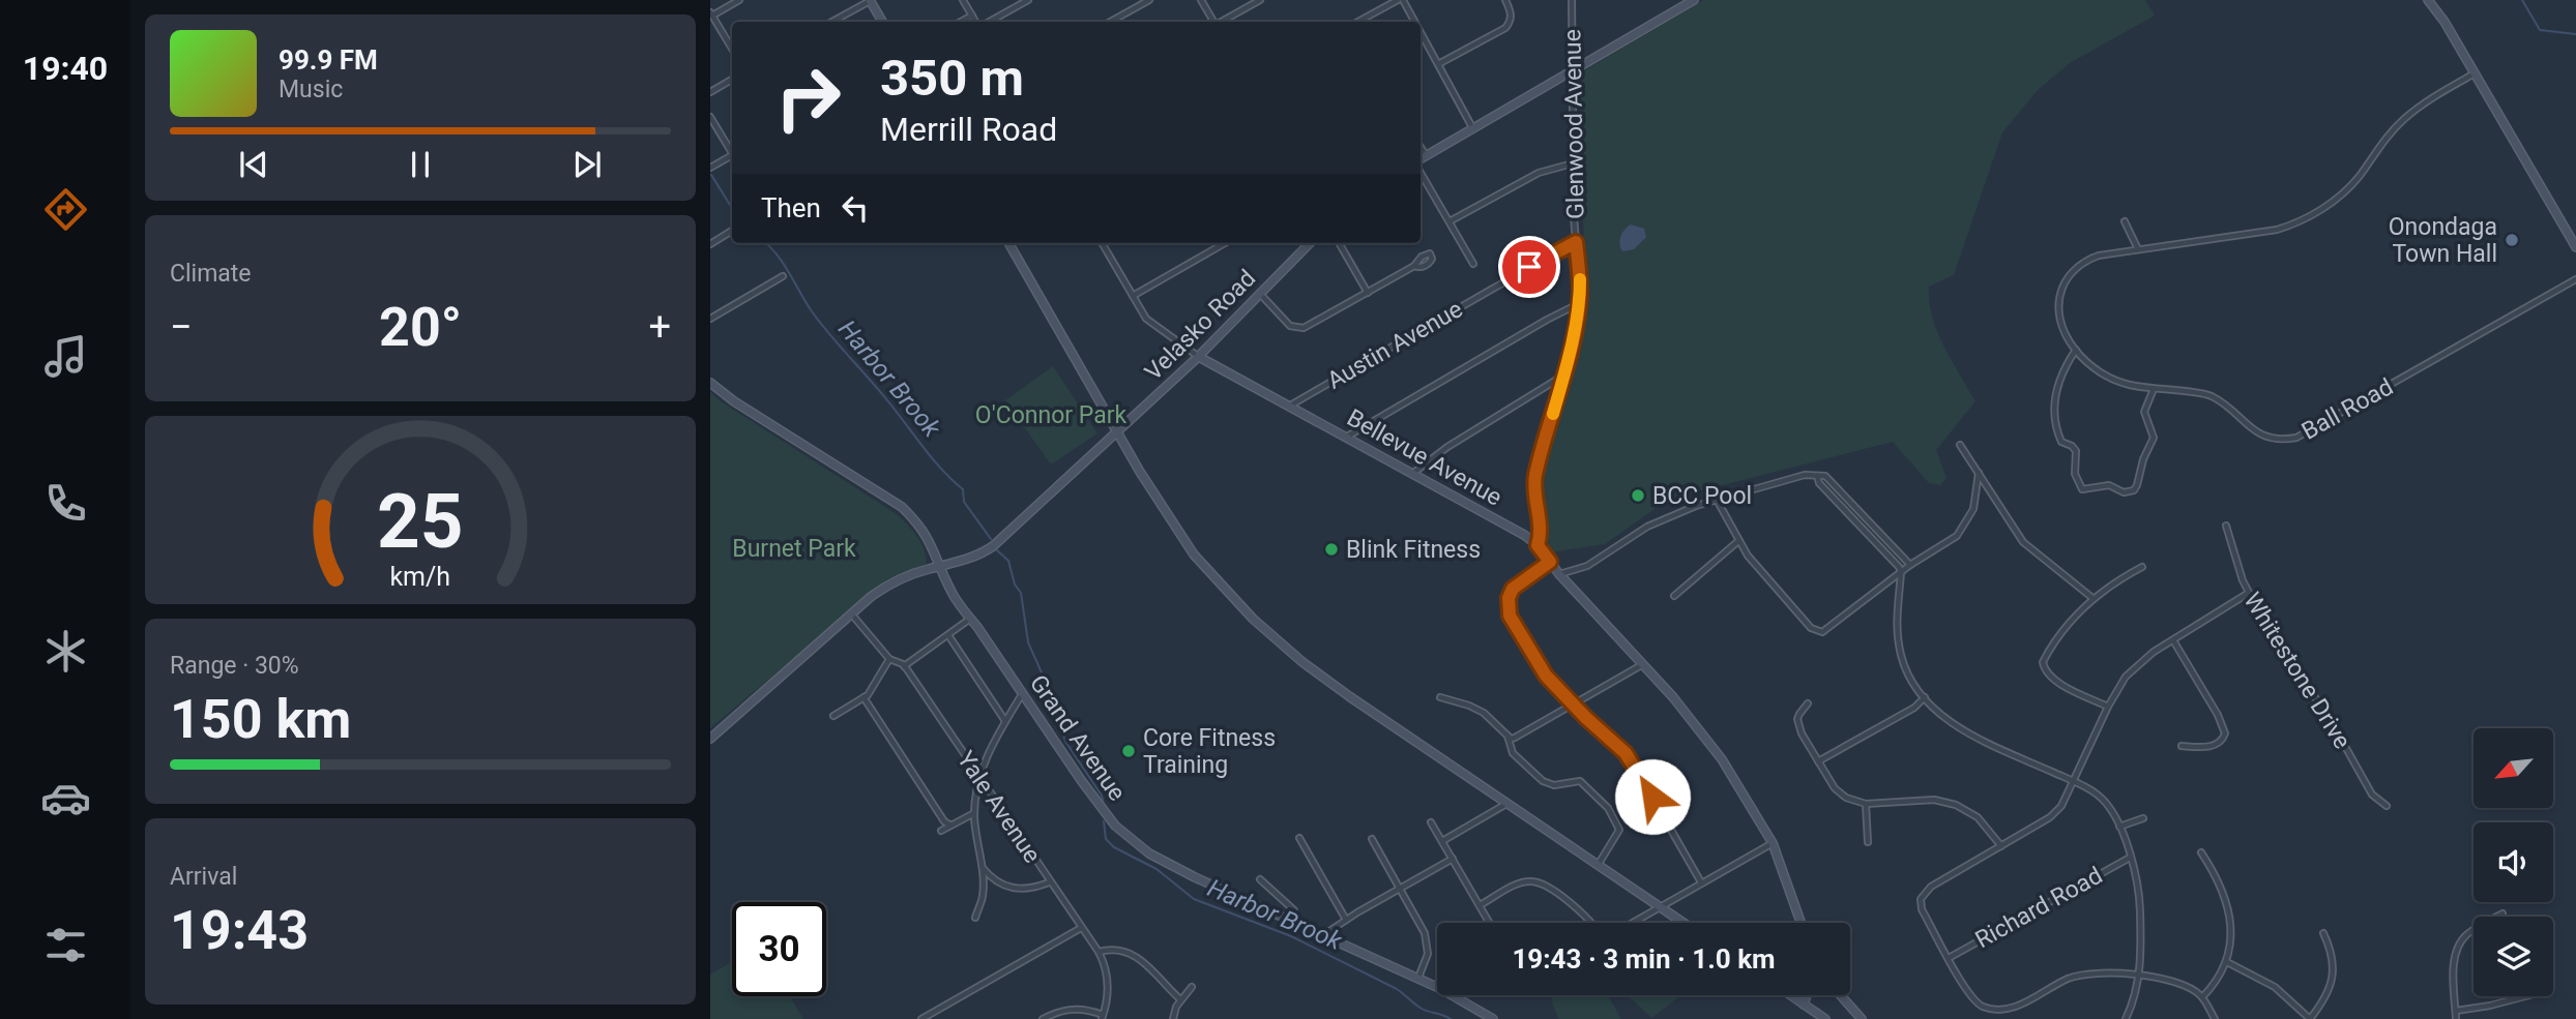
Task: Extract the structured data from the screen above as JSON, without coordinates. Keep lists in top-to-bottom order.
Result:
{
  "streets": {
    "street": [
      "Glenwood Avenue",
      "Velasko Road",
      "Austin Avenue",
      "Ball Road",
      "Bellevue Avenue",
      "Whitestone Drive",
      "Grand Avenue",
      "Yale Avenue",
      "Richard Road"
    ]
  },
  "crossings": [
    ["Glenwood Avenue", "Austin Avenue"],
    ["Glenwood Avenue", "Bellevue Avenue"],
    ["Velasko Road", "Bellevue Avenue"],
    ["Velasko Road", "Grand Avenue"],
    ["Velasko Road", "Yale Avenue"],
    ["Austin Avenue", "Bellevue Avenue"]
  ],
  "water": ["Harbor Brook"],
  "parks": ["O'Connor Park", "Burnet Park"],
  "places": [
    "Onondaga Town Hall",
    "BCC Pool",
    "Blink Fitness",
    "Core Fitness Training"
  ],
  "north": "bottom left",
  "page": {
    "tabs": "19:40",
    "turn": ["350 m", "Merrill Road"],
    "song": ["99.9 FM", "Music"],
    "then": "Then",
    "tile": [
      "Climate",
      ["Range · 30%", "150 km"],
      ["Arrival", "19:43"]
    ],
    "heat": ["−", "20°", "+"],
    "limit": "30",
    "trip": "19:43 · 3 min · 1.0 km",
    "gauge": ["25", "km/h"]
  }
}
